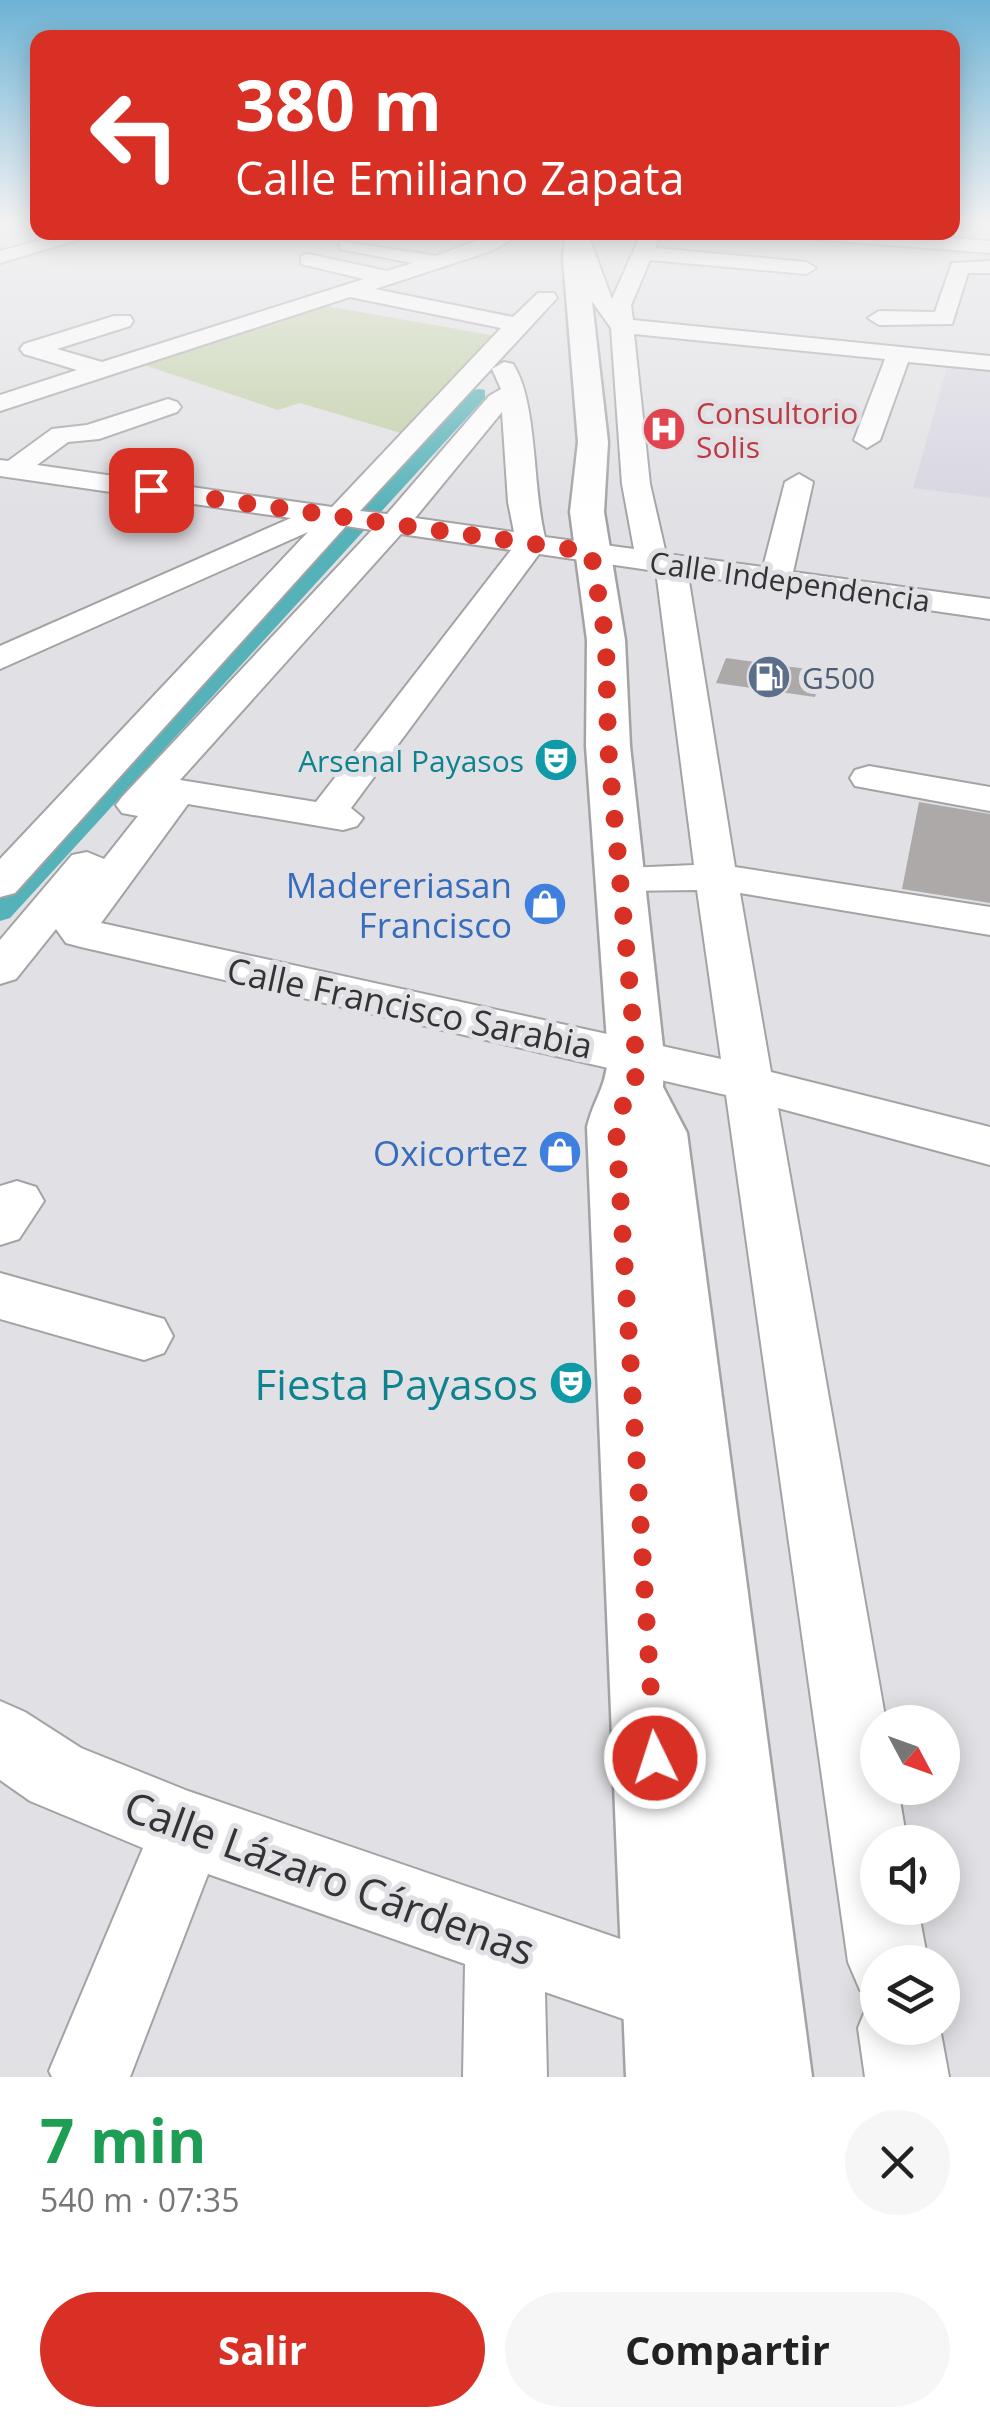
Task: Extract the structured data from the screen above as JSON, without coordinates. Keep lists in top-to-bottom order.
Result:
{
  "streets": {
    "street": ["Calle Independencia", "Calle Francisco Sarabia", "Calle Lázaro Cárdenas"]
  },
  "places": {
    "hospital": ["Consultorio Solis"],
    "fuel station": ["G500"],
    "theatre": ["Arsenal Payasos", "Fiesta Payasos"],
    "shop": ["Madereriasan Francisco", "Oxicortez"]
  },
  "north": "bottom right",
  "page": {
    "turn": ["380 m", "Calle Emiliano Zapata"],
    "heading": ["7 min", "540 m · 07:35"],
    "buttons": ["Salir", "Compartir"]
  }
}
